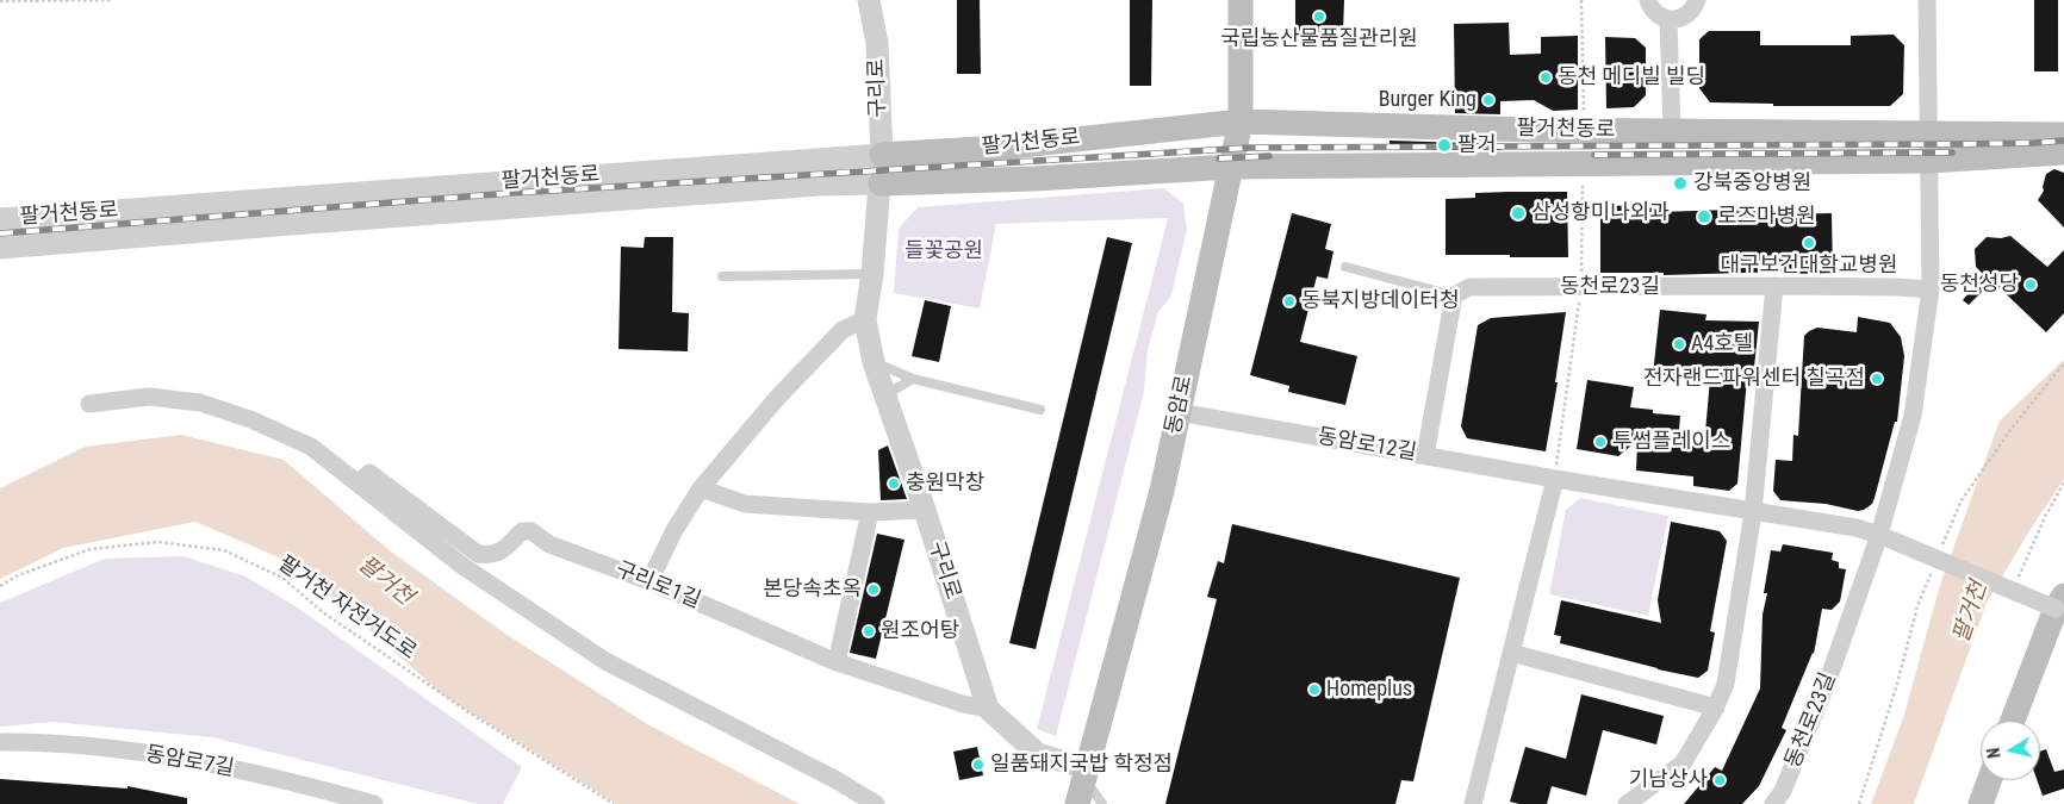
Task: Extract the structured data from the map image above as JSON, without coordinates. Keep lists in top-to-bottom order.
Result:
{
  "streets": {
    "main road": ["팔거천동로", "동암로"],
    "street": [
      "구리로",
      "동천로23길",
      "동암로12길",
      "구리로1길",
      "동암로7길"
    ],
    "path": ["팔거천 자전거도로"]
  },
  "crossings": [
    ["구리로", "팔거천동로"],
    ["구리로", "구리로1길"],
    ["팔거천동로", "동천로23길"],
    ["팔거천동로", "동암로"],
    ["동천로23길", "동암로12길"],
    ["동암로", "동암로12길"]
  ],
  "water": ["팔거천"],
  "parks": ["들꽃공원"],
  "places": [
    "국립농산물품질관리원",
    "동천 메디빌 빌딩",
    "Burger King",
    "팔거",
    "강북중앙병원",
    "삼성항미나외과",
    "로즈마병원",
    "대구보건대학교병원",
    "동천성당",
    "동북지방데이터청",
    "A4호텔",
    "전자랜드파워센터 칠곡점",
    "투썸플레이스",
    "충원막창",
    "본당속초옥",
    "원조어탕",
    "Homeplus",
    "일품돼지국밥 학정점",
    "기남상사"
  ],
  "north": "left"
}
